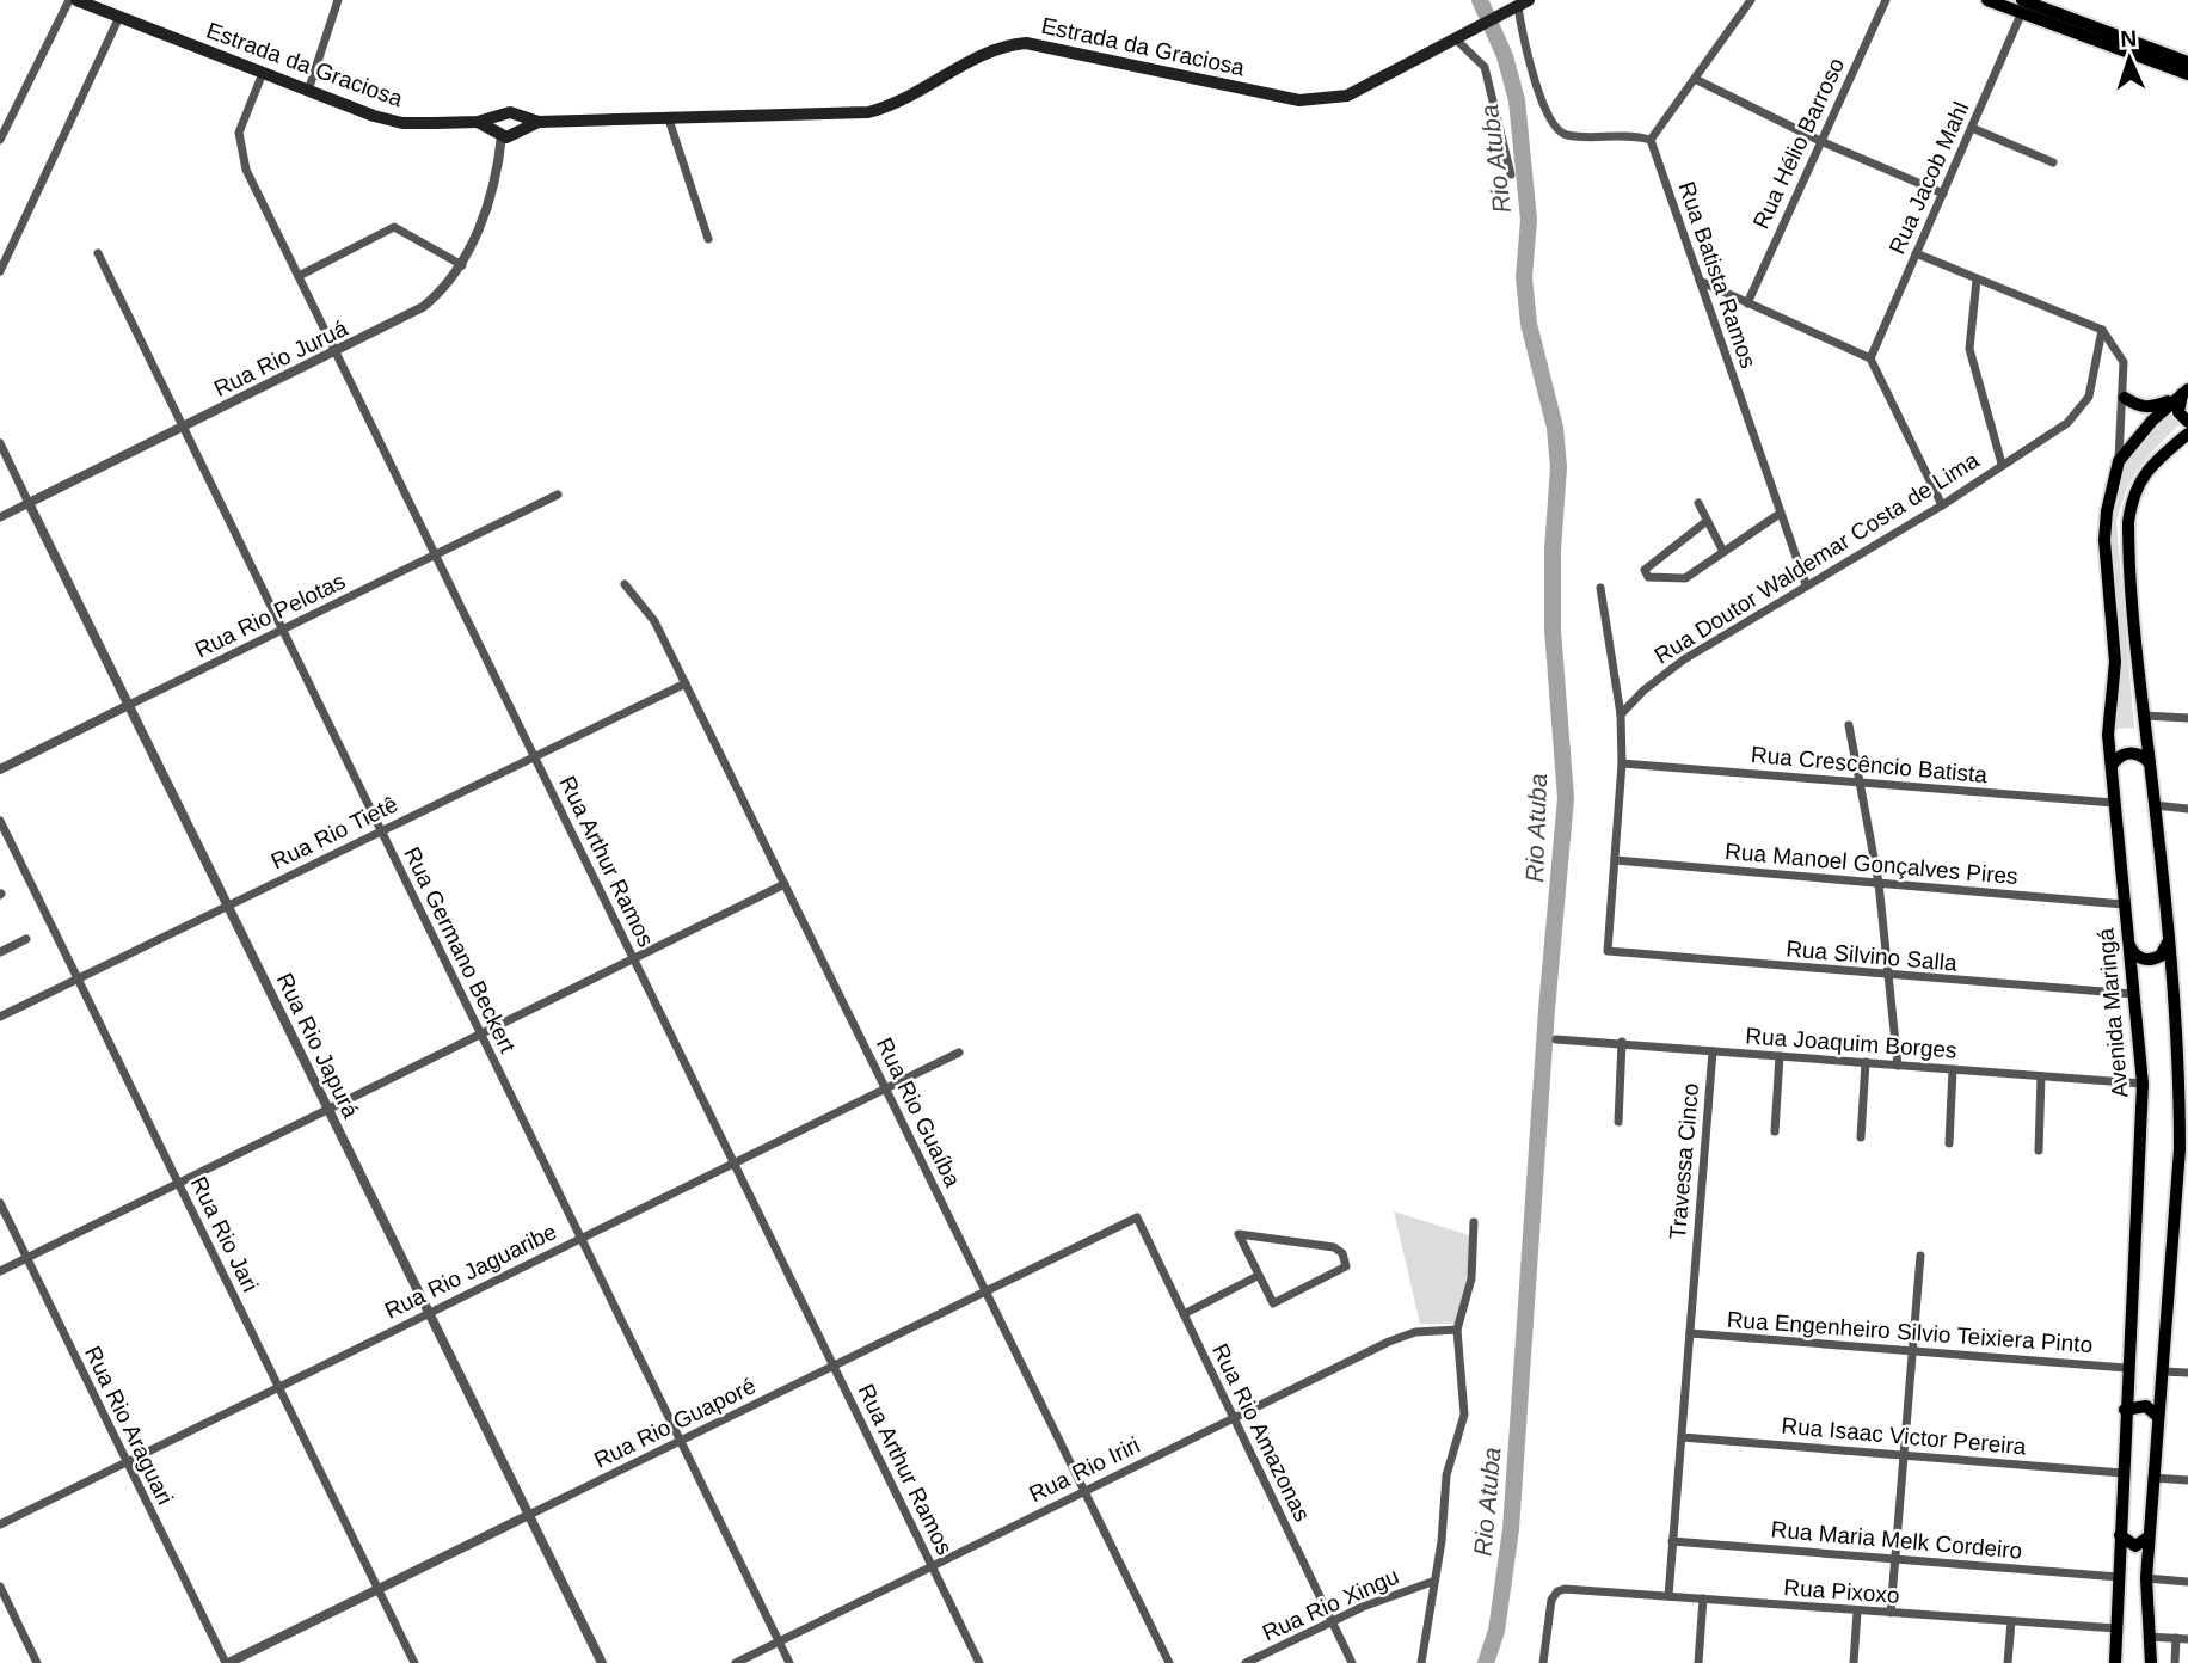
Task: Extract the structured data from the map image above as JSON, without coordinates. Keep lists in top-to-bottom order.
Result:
{
  "streets": {
    "main road": ["Estrada da Graciosa", "Avenida Maringá"],
    "street": [
      "Rua Hélio Barroso",
      "Rua Jacob Mahl",
      "Rua Batista Ramos",
      "Rua Rio Juruá",
      "Rua Doutor Waldemar Costa de Lima",
      "Rua Rio Pelotas",
      "Rua Crescêncio Batista",
      "Rua Rio Tietê",
      "Rua Arthur Ramos",
      "Rua Manoel Gonçalves Pires",
      "Rua Germano Beckert",
      "Rua Silvino Salla",
      "Rua Joaquim Borges",
      "Rua Rio Japurá",
      "Rua Rio Guaíba",
      "Travessa Cinco",
      "Rua Rio Jari",
      "Rua Rio Jaguaribe",
      "Rua Engenheiro Silvio Teixiera Pinto",
      "Rua Rio Guaporé",
      "Rua Rio Araguari",
      "Rua Rio Amazonas",
      "Rua Isaac Victor Pereira",
      "Rua Rio Iriri",
      "Rua Maria Melk Cordeiro",
      "Rua Pixoxo",
      "Rua Rio Xingu"
    ]
  },
  "crossings": [
    ["Estrada da Graciosa", "Rua Rio Juruá"],
    ["Estrada da Graciosa", "Rua Arthur Ramos"],
    ["Rua Batista Ramos", "Rua Doutor Waldemar Costa de Lima"],
    ["Rua Rio Juruá", "Rua Arthur Ramos"],
    ["Rua Rio Juruá", "Rua Germano Beckert"],
    ["Rua Rio Juruá", "Rua Rio Japurá"],
    ["Rua Rio Pelotas", "Rua Arthur Ramos"],
    ["Rua Rio Pelotas", "Rua Germano Beckert"],
    ["Rua Rio Pelotas", "Rua Rio Japurá"],
    ["Rua Crescêncio Batista", "Avenida Maringá"],
    ["Rua Rio Tietê", "Rua Arthur Ramos"],
    ["Rua Rio Tietê", "Rua Germano Beckert"],
    ["Rua Rio Tietê", "Rua Rio Japurá"],
    ["Rua Rio Tietê", "Rua Rio Guaíba"],
    ["Rua Rio Tietê", "Rua Rio Jari"],
    ["Rua Arthur Ramos", "Rua Rio Jaguaribe"],
    ["Rua Arthur Ramos", "Rua Rio Guaporé"],
    ["Rua Arthur Ramos", "Rua Rio Iriri"],
    ["Rua Manoel Gonçalves Pires", "Rua Silvino Salla"],
    ["Rua Manoel Gonçalves Pires", "Avenida Maringá"],
    ["Rua Germano Beckert", "Rua Rio Jaguaribe"],
    ["Rua Germano Beckert", "Rua Rio Guaporé"],
    ["Rua Germano Beckert", "Rua Rio Iriri"],
    ["Rua Silvino Salla", "Avenida Maringá"],
    ["Avenida Maringá", "Rua Joaquim Borges"],
    ["Avenida Maringá", "Rua Engenheiro Silvio Teixiera Pinto"],
    ["Avenida Maringá", "Rua Isaac Victor Pereira"],
    ["Avenida Maringá", "Rua Maria Melk Cordeiro"],
    ["Avenida Maringá", "Rua Pixoxo"],
    ["Rua Joaquim Borges", "Travessa Cinco"],
    ["Rua Rio Japurá", "Rua Rio Jaguaribe"],
    ["Rua Rio Japurá", "Rua Rio Guaporé"],
    ["Rua Rio Guaíba", "Rua Rio Jaguaribe"],
    ["Rua Rio Guaíba", "Rua Rio Guaporé"],
    ["Rua Rio Guaíba", "Rua Rio Iriri"],
    ["Travessa Cinco", "Rua Engenheiro Silvio Teixiera Pinto"],
    ["Travessa Cinco", "Rua Isaac Victor Pereira"],
    ["Travessa Cinco", "Rua Maria Melk Cordeiro"],
    ["Travessa Cinco", "Rua Pixoxo"],
    ["Rua Rio Jari", "Rua Rio Jaguaribe"],
    ["Rua Rio Jari", "Rua Rio Guaporé"],
    ["Rua Rio Jaguaribe", "Rua Rio Araguari"],
    ["Rua Rio Guaporé", "Rua Rio Araguari"],
    ["Rua Rio Guaporé", "Rua Rio Amazonas"],
    ["Rua Rio Amazonas", "Rua Rio Iriri"],
    ["Rua Rio Amazonas", "Rua Rio Xingu"]
  ],
  "water": ["Rio Atuba"],
  "north": "top"
}
